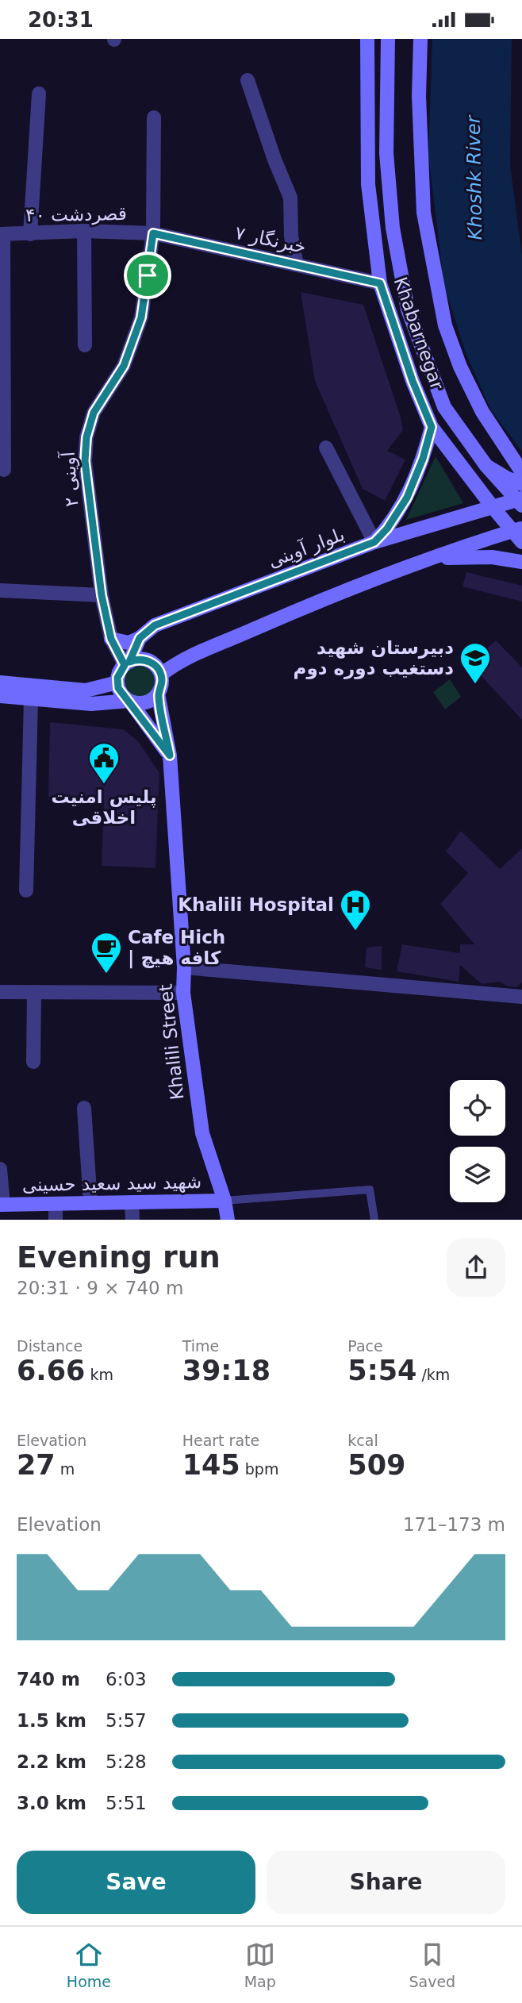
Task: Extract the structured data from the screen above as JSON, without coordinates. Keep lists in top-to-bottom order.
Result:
{
  "streets": {
    "street": [
      "۴۰ قصردشت",
      "۷ خبرنگار",
      "Khabarnegar",
      "۲ آوینی",
      "بلوار آوینی",
      "Khalili Street",
      "شهید سید سعید حسینی"
    ]
  },
  "crossings": [
    ["۴۰ قصردشت", "۷ خبرنگار"],
    ["۴۰ قصردشت", "۲ آوینی"],
    ["۷ خبرنگار", "Khabarnegar"],
    ["۷ خبرنگار", "۲ آوینی"],
    ["Khabarnegar", "بلوار آوینی"],
    ["۲ آوینی", "Khalili Street"],
    ["Khalili Street", "شهید سید سعید حسینی"]
  ],
  "water": ["Khoshk River"],
  "places": {
    "school or university": ["دبیرستان شهید دستغیب دوره دوم"],
    "public building": ["پلیس امنیت اخلاقی"],
    "hospital": ["Khalili Hospital"],
    "cafe": ["Cafe Hich | کافه هیچ"]
  },
  "page": {
    "status": "20:31",
    "heading": ["Evening run", "20:31 · 9 × 740 m"],
    "stats": [
      ["Distance", "6.66 km"],
      ["Time", "39:18"],
      ["Pace", "5:54 /km"],
      ["Elevation", "27 m"],
      ["Heart rate", "145 bpm"],
      ["kcal", "509"]
    ],
    "chart": ["Elevation", "171–173 m"],
    "list": [
      {
        "name": "740 m",
        "note": "6:03"
      },
      {
        "name": "1.5 km",
        "note": "5:57"
      },
      {
        "name": "2.2 km",
        "note": "5:28"
      },
      {
        "name": "3.0 km",
        "note": "5:51"
      }
    ],
    "buttons": ["Save", "Share"],
    "tabs": ["Home", "Map", "Saved"]
  }
}
